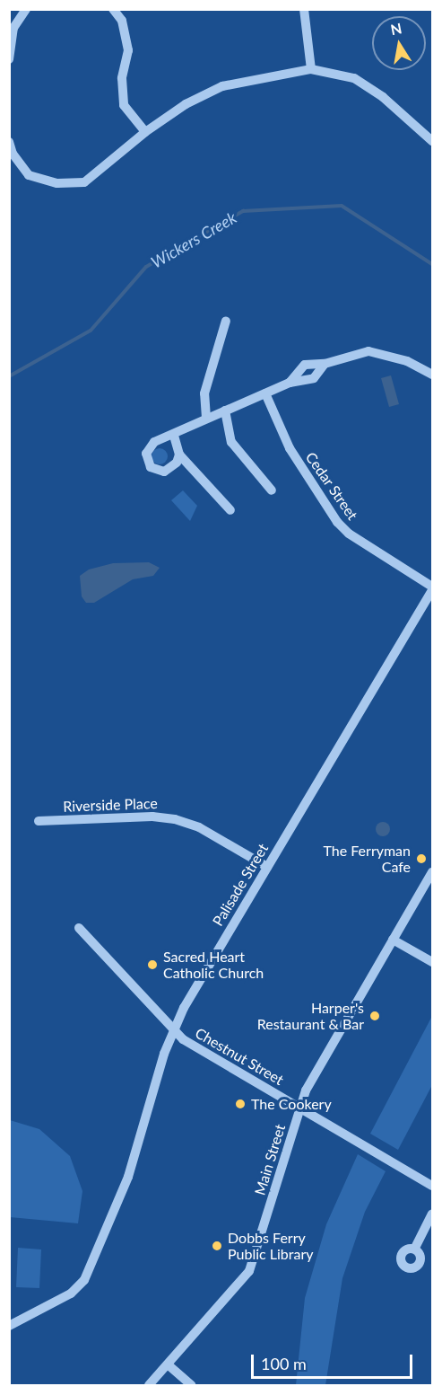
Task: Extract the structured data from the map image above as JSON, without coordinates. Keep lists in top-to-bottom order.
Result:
{
  "streets": {
    "street": [
      "Cedar Street",
      "Riverside Place",
      "Palisade Street",
      "Chestnut Street",
      "Main Street"
    ]
  },
  "crossings": [
    ["Cedar Street", "Palisade Street"],
    ["Riverside Place", "Palisade Street"],
    ["Palisade Street", "Chestnut Street"],
    ["Chestnut Street", "Main Street"]
  ],
  "water": ["Wickers Creek"],
  "places": [
    "The Ferryman Cafe",
    "Sacred Heart Catholic Church",
    "Harper's Restaurant & Bar",
    "The Cookery",
    "Dobbs Ferry Public Library"
  ],
  "scale_bar": "100 m",
  "north": "top"
}
